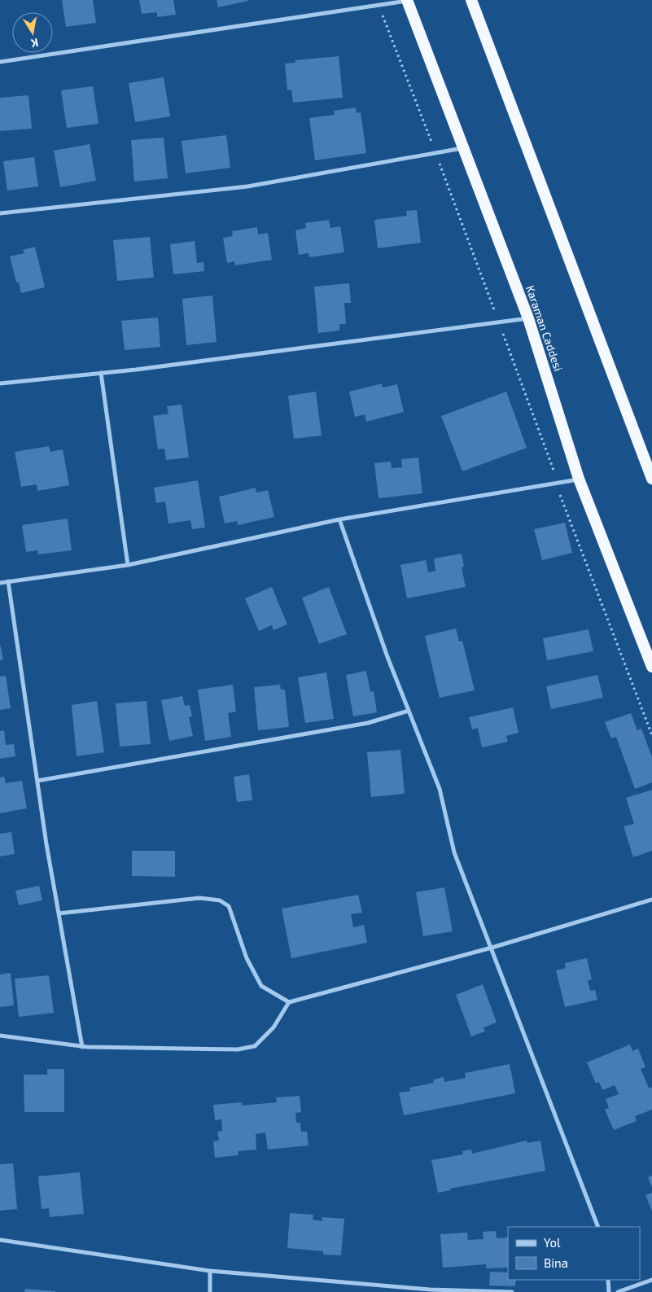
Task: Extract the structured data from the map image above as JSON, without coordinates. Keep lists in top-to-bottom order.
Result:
{
  "streets": {
    "highway": ["Karaman Caddesi"]
  },
  "legend": ["Yol", "Bina"],
  "north": "bottom"
}
